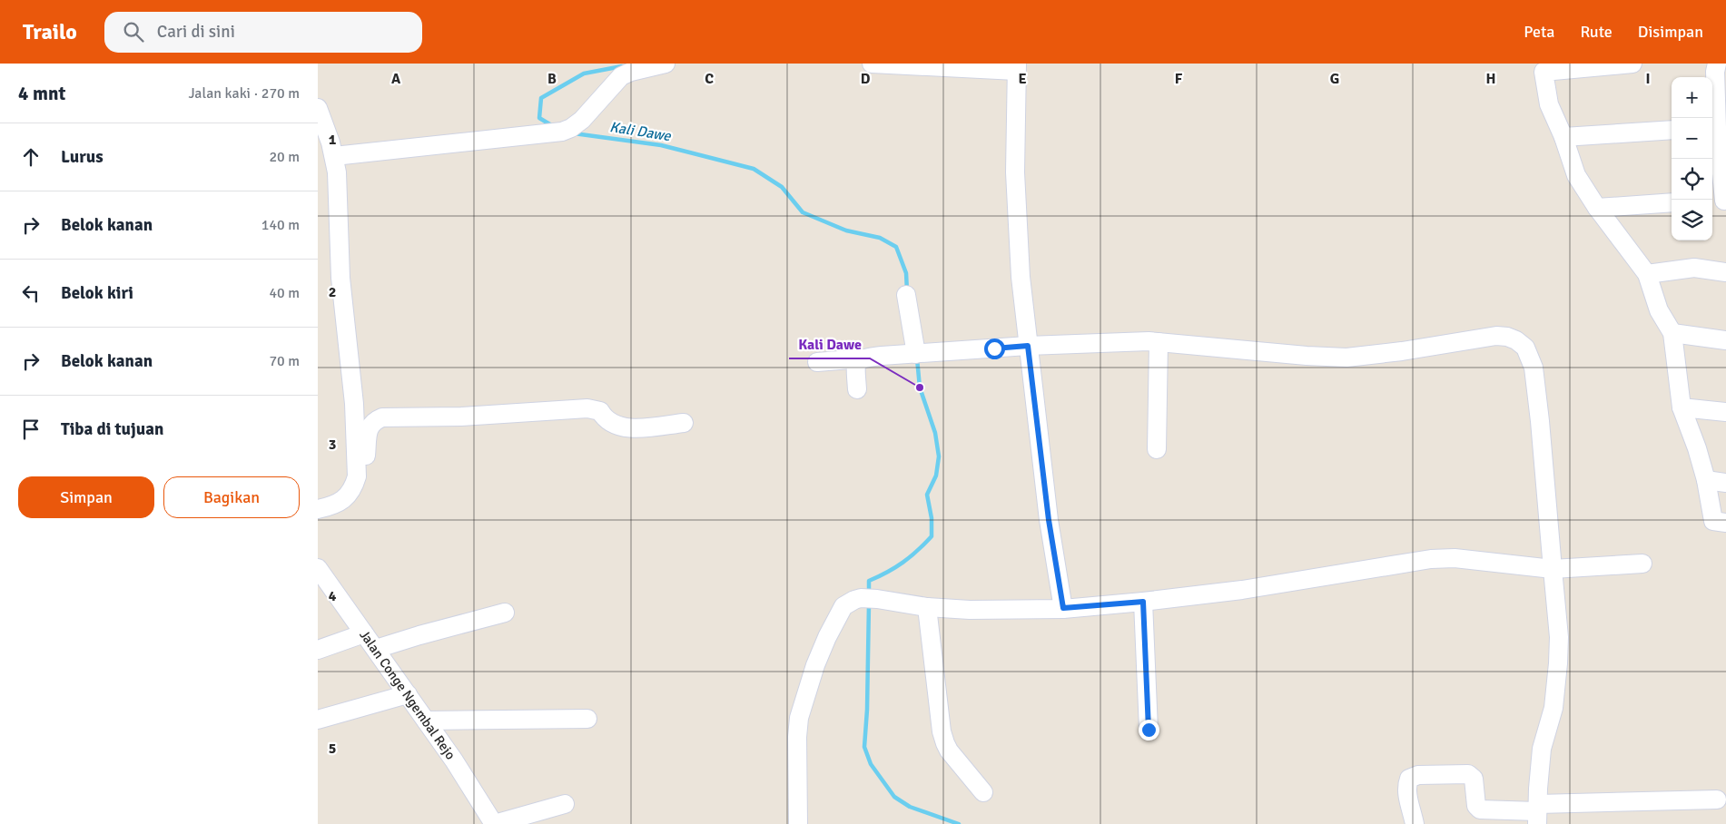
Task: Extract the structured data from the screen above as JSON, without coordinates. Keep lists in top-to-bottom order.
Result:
{
  "streets": {
    "street": ["Jalan Conge Ngembal Rejo"]
  },
  "water": ["Kali Dawe"],
  "places": ["Kali Dawe"],
  "page": {
    "header": "Trailo",
    "search": "Cari di sini",
    "nav": ["Peta", "Rute", "Disimpan"],
    "heading": ["4 mnt", "Jalan kaki · 270 m"],
    "map_buttons": ["+", "−"],
    "list": [
      ["Lurus", "20 m"],
      ["Belok kanan", "140 m"],
      ["Belok kiri", "40 m"],
      ["Belok kanan", "70 m"],
      "Tiba di tujuan"
    ],
    "buttons": ["Simpan", "Bagikan"]
  },
  "grid": {
    "columns": [
      "A",
      "B",
      "C",
      "D",
      "E",
      "F",
      "G",
      "H",
      "I"
    ],
    "rows": [
      "1",
      "2",
      "3",
      "4",
      "5"
    ]
  }
}
